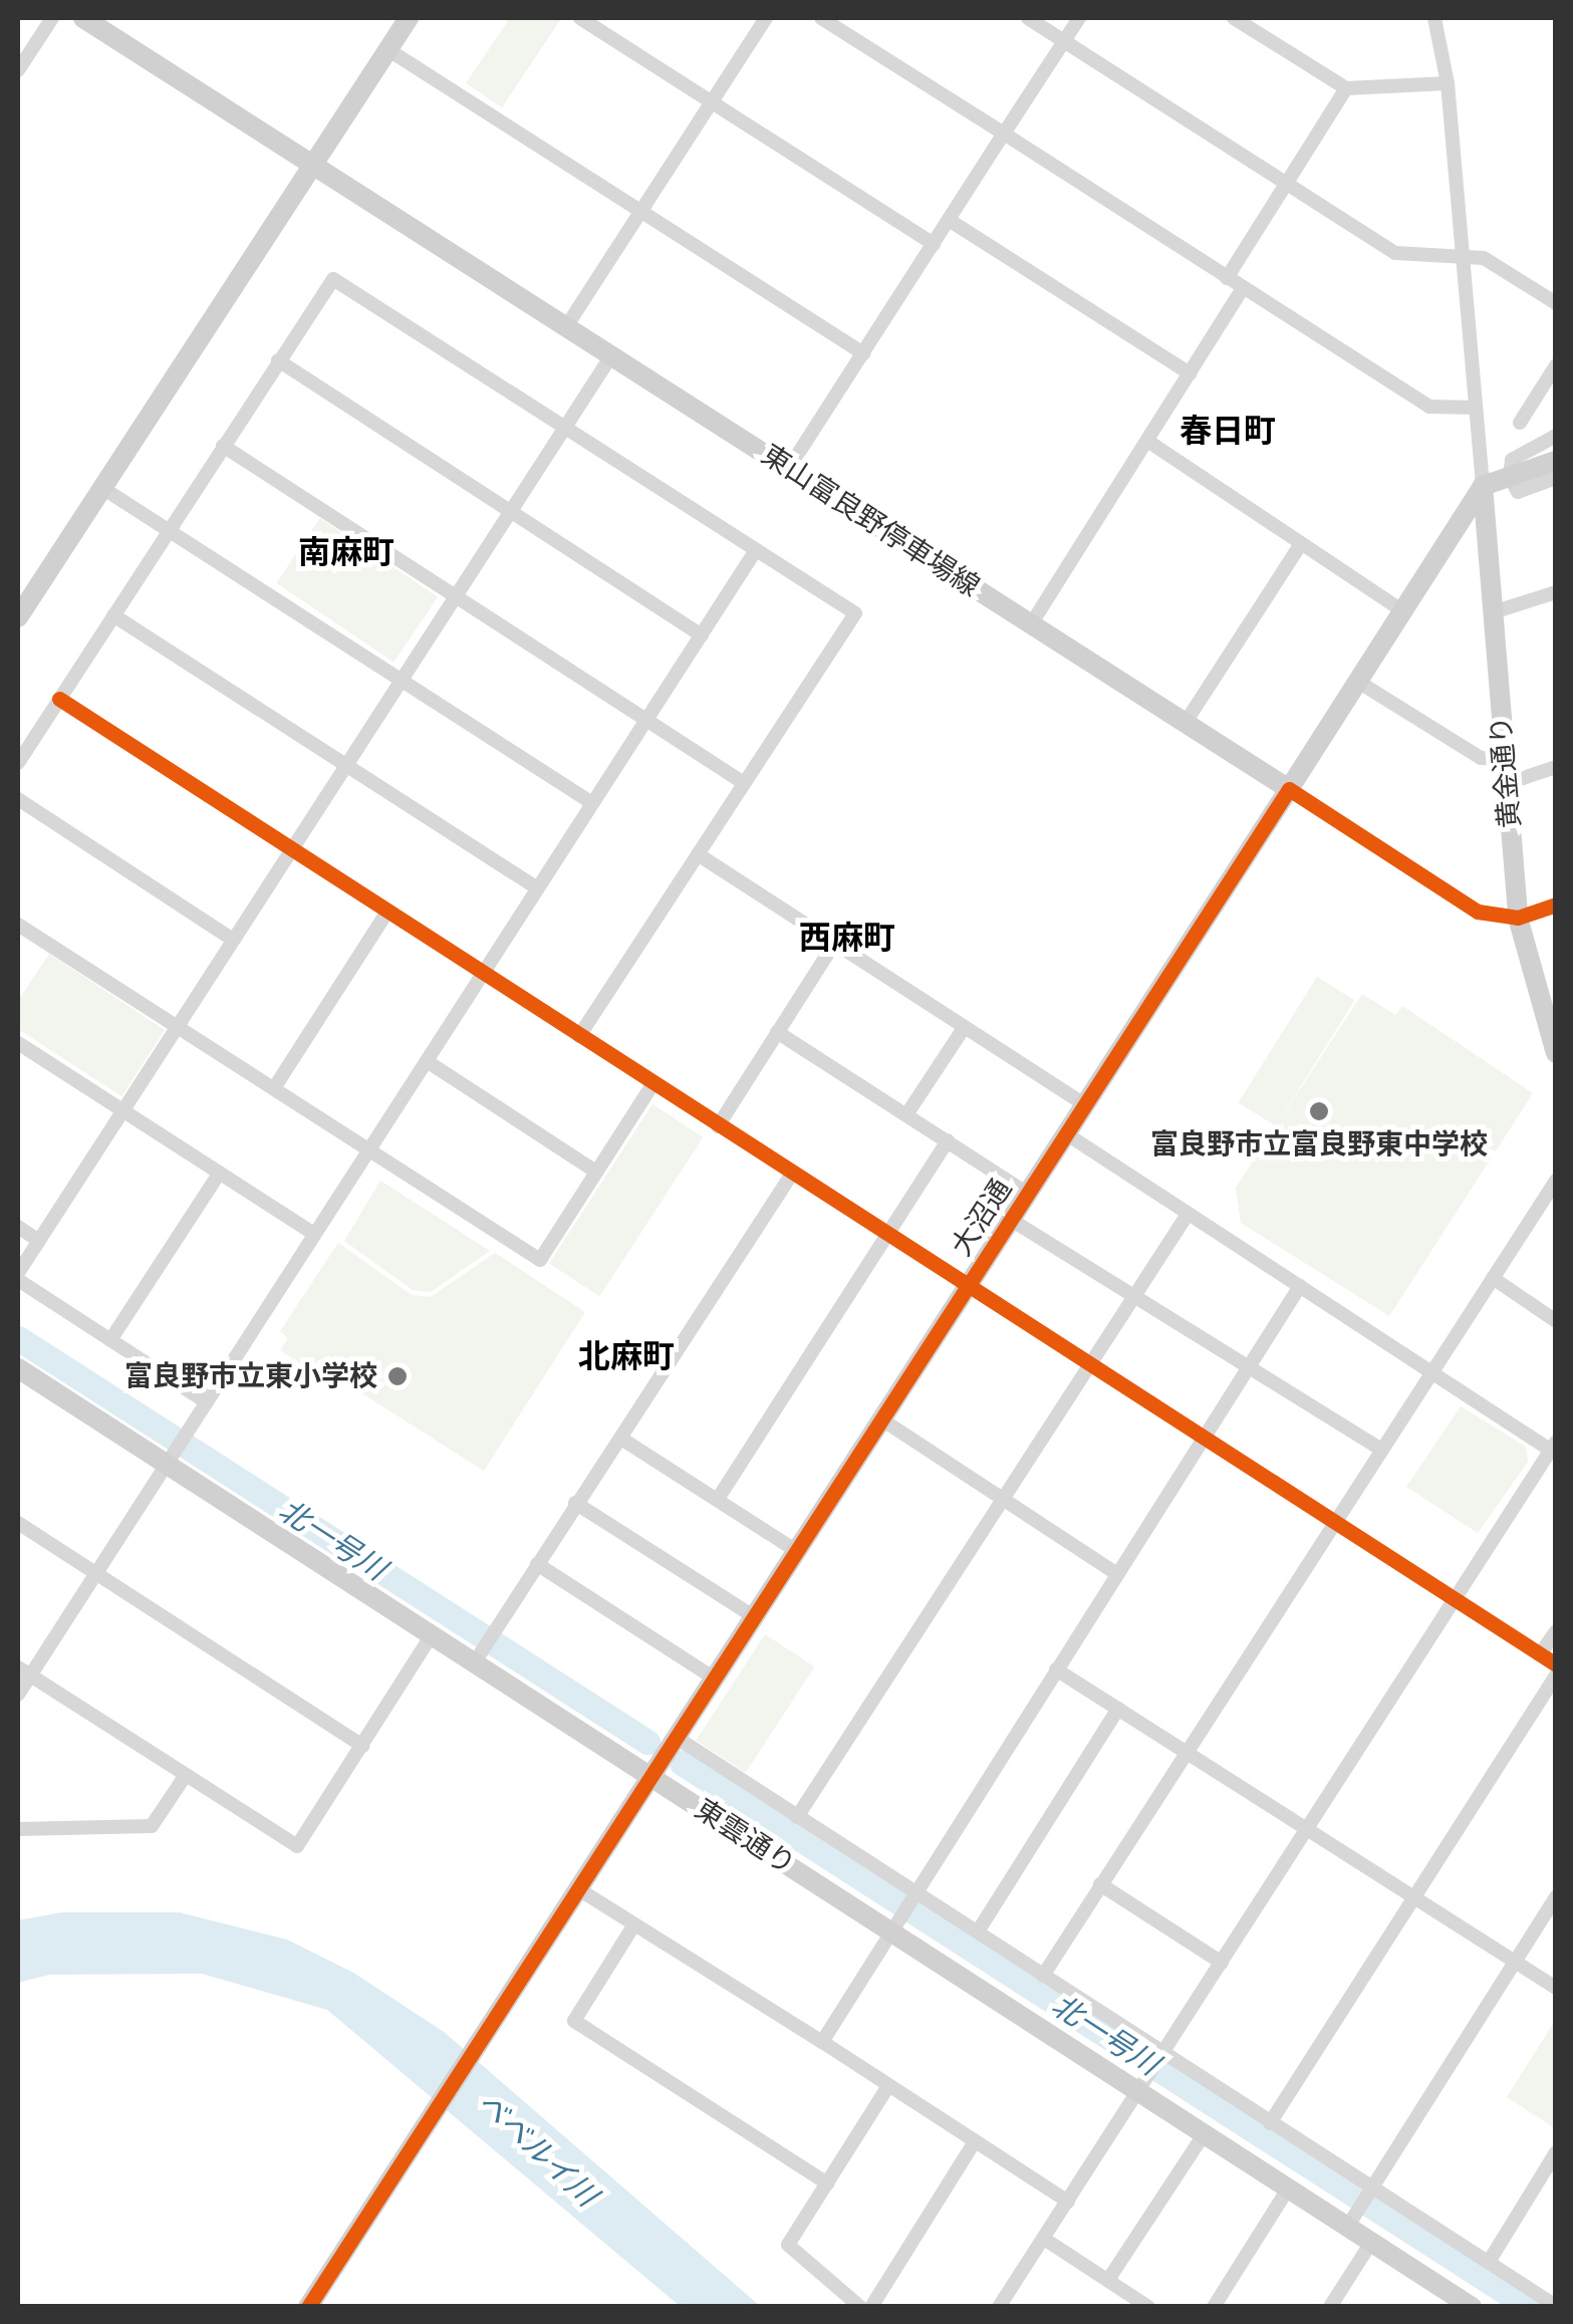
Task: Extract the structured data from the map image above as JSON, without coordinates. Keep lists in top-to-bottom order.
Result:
{
  "streets": {
    "street": [
      "東山富良野停車場線",
      "黄金通り",
      "大沼通",
      "東雲通り"
    ]
  },
  "crossings": [
    ["東山富良野停車場線", "大沼通"],
    ["大沼通", "東雲通り"]
  ],
  "districts": [
    "春日町",
    "南麻町",
    "西麻町",
    "北麻町"
  ],
  "water": ["北一号川", "ベベルイ川"],
  "places": ["富良野市立富良野東中学校", "富良野市立東小学校"]
}
